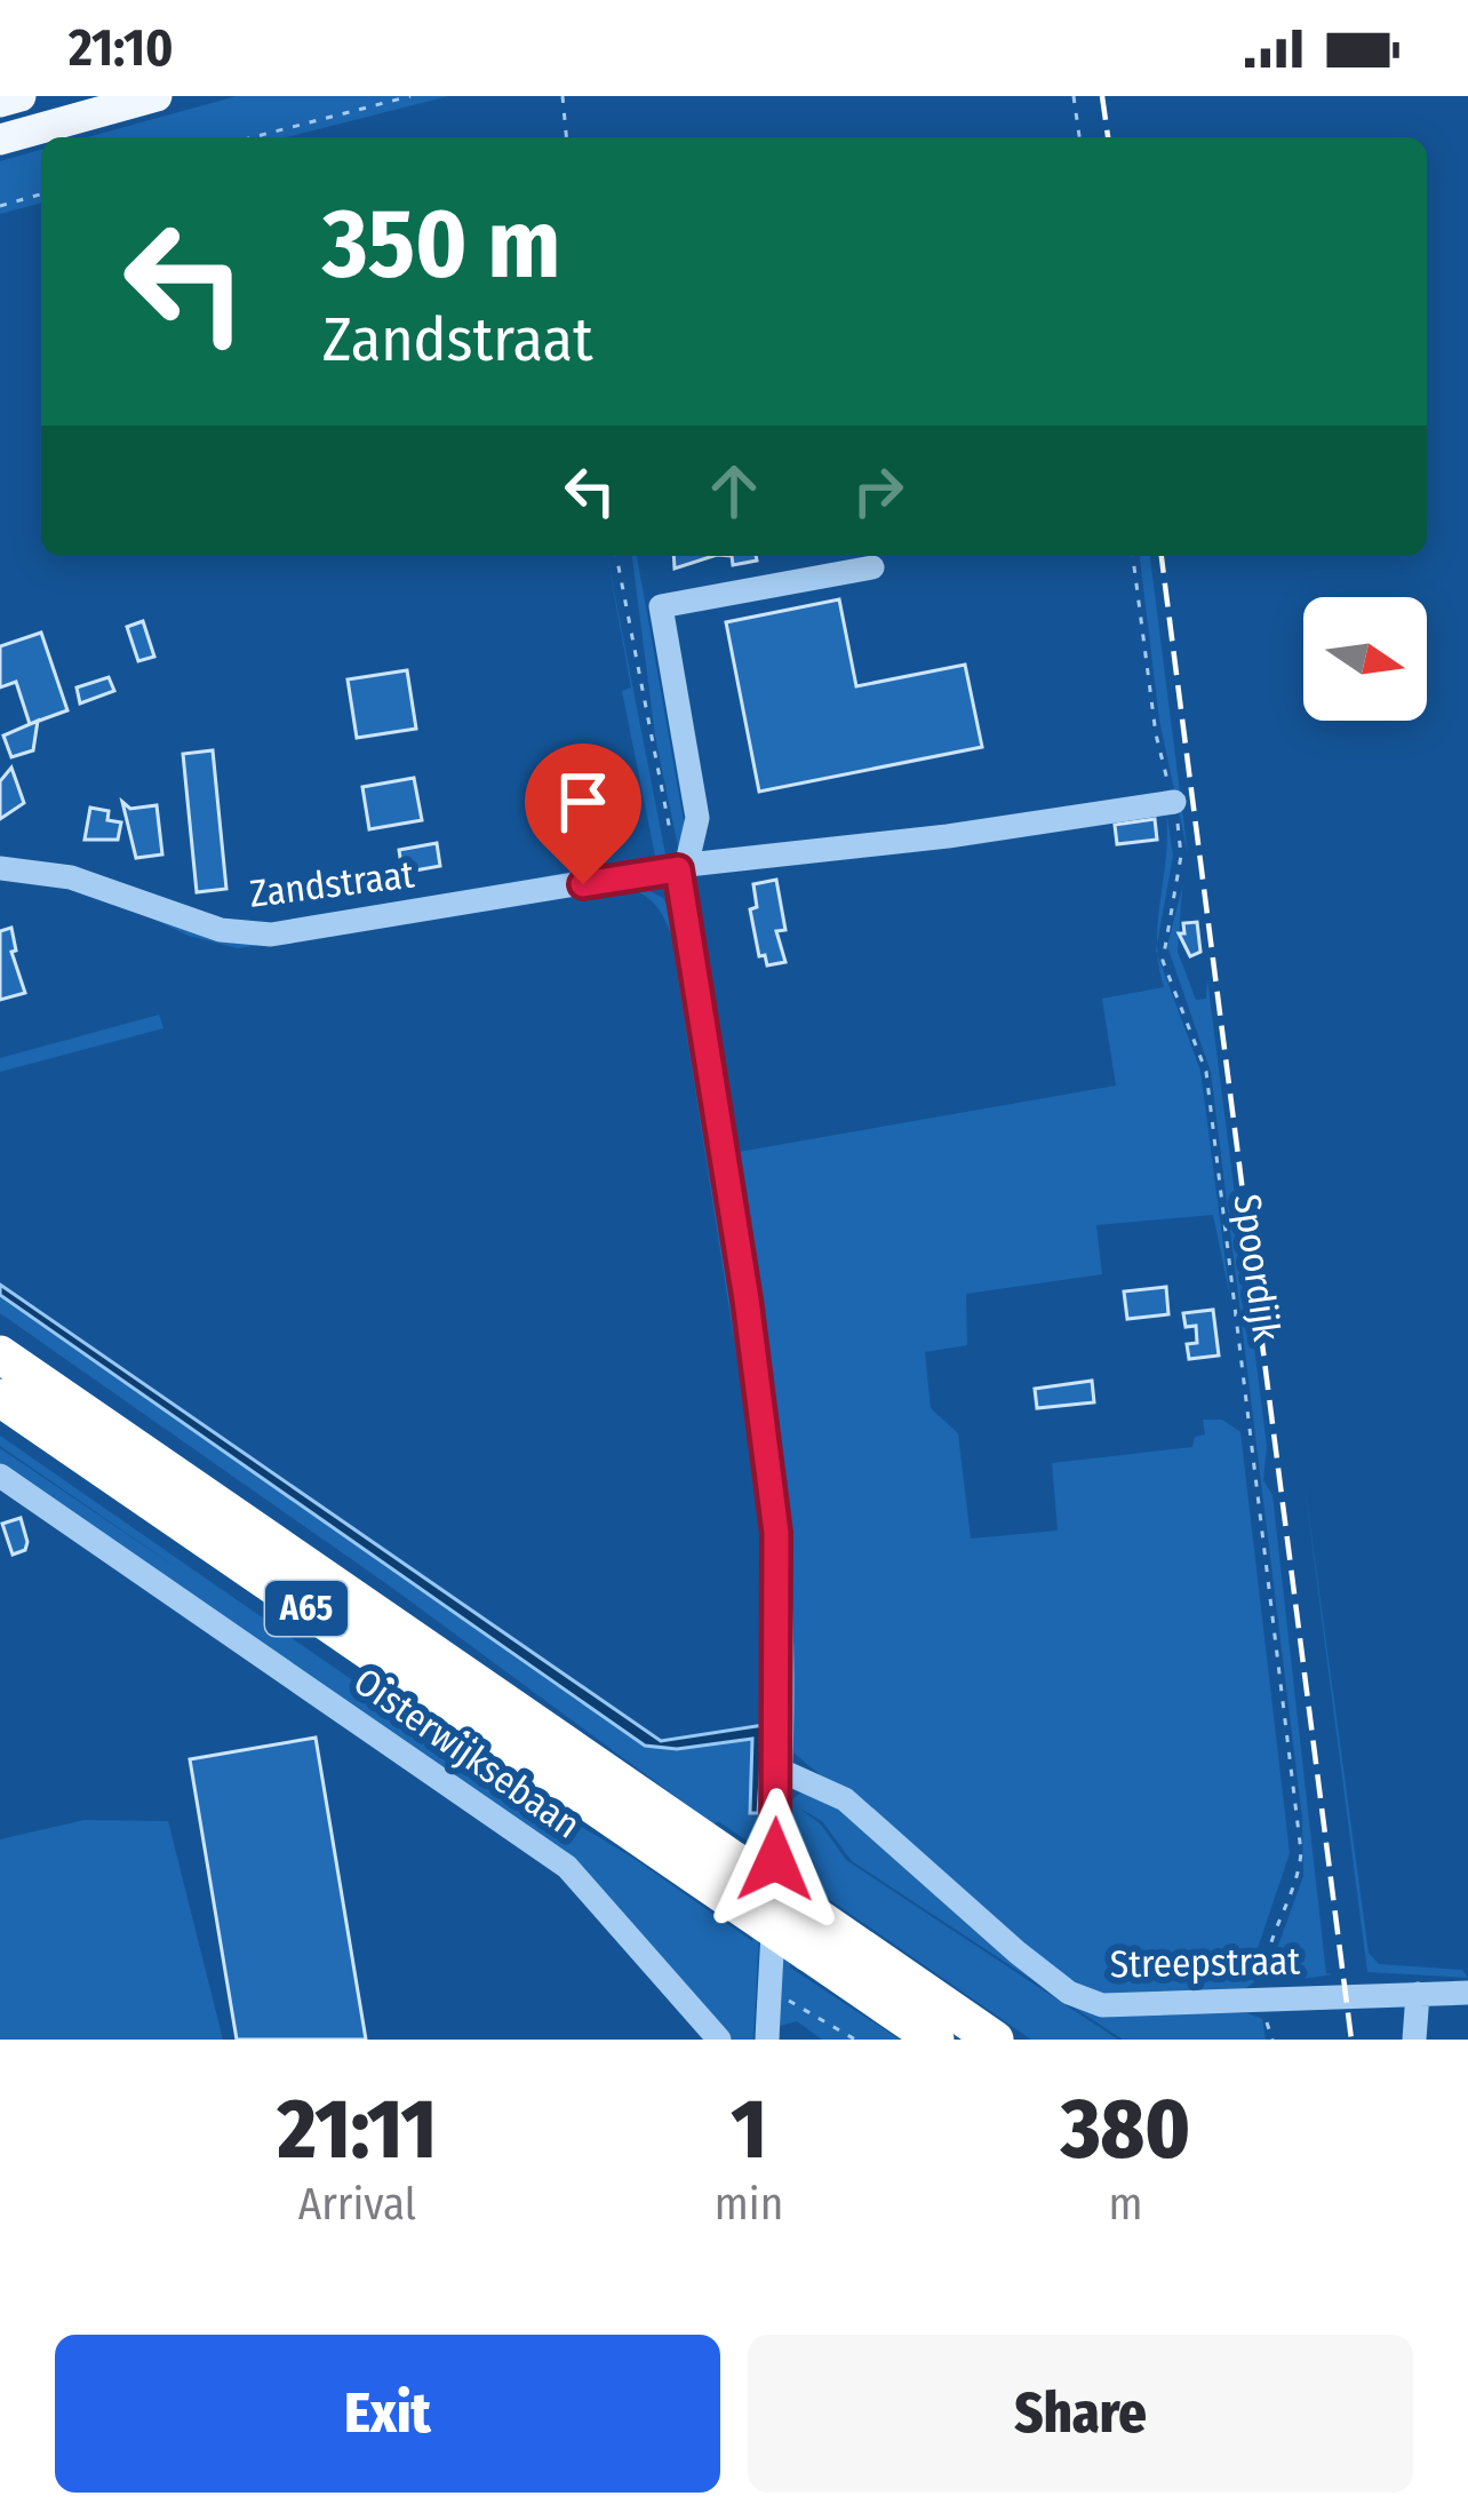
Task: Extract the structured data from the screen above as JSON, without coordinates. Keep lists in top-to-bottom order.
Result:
{
  "streets": {
    "highway": ["A65"],
    "street": ["Zandstraat", "Oisterwijksebaan", "Streepstraat"],
    "path": ["Spoordijk"]
  },
  "crossings": [
    ["Zandstraat", "Spoordijk"],
    ["Spoordijk", "Streepstraat"]
  ],
  "north": "right",
  "page": {
    "status": "21:10",
    "turn": ["350 m", "Zandstraat"],
    "eta": [
      "21:11",
      "Arrival",
      "1",
      "min",
      "380",
      "m"
    ],
    "buttons": ["Exit", "Share"]
  }
}
